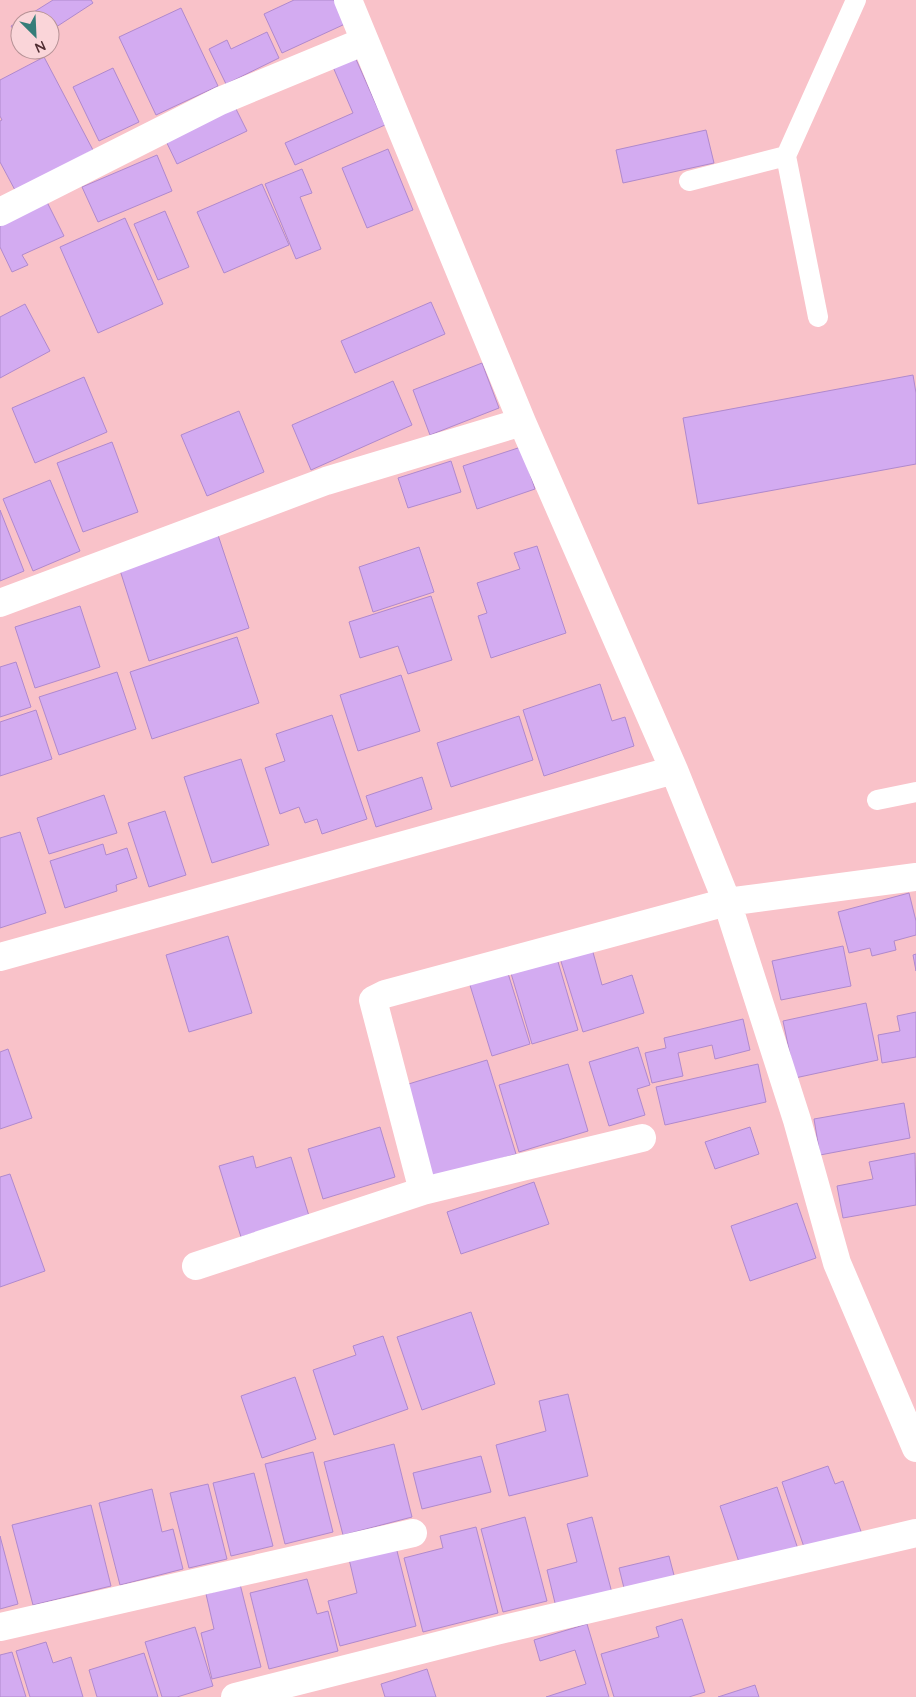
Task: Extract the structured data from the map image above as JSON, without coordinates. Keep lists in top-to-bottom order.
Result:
{
  "north": "bottom right"
}
